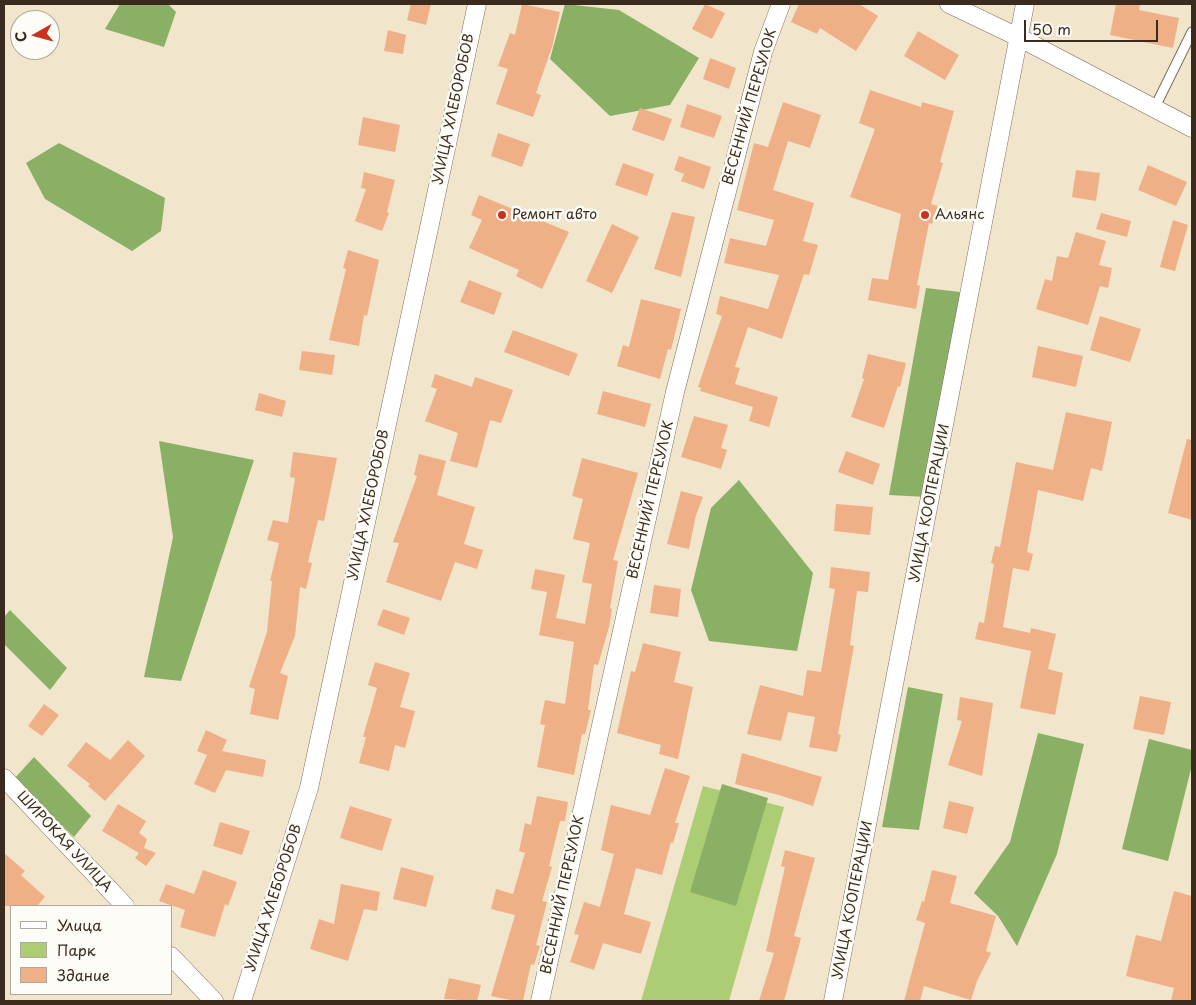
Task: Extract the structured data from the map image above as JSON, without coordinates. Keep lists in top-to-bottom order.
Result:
{
  "streets": {
    "street": [
      "ВЕСЕННИЙ ПЕРЕУЛОК",
      "УЛИЦА ХЛЕБОРОБОВ",
      "УЛИЦА КООПЕРАЦИИ",
      "ШИРОКАЯ УЛИЦА"
    ]
  },
  "places": ["Ремонт авто", "Альянс"],
  "legend": ["Улица", "Парк", "Здание"],
  "scale_bar": "50 m",
  "north": "left"
}
